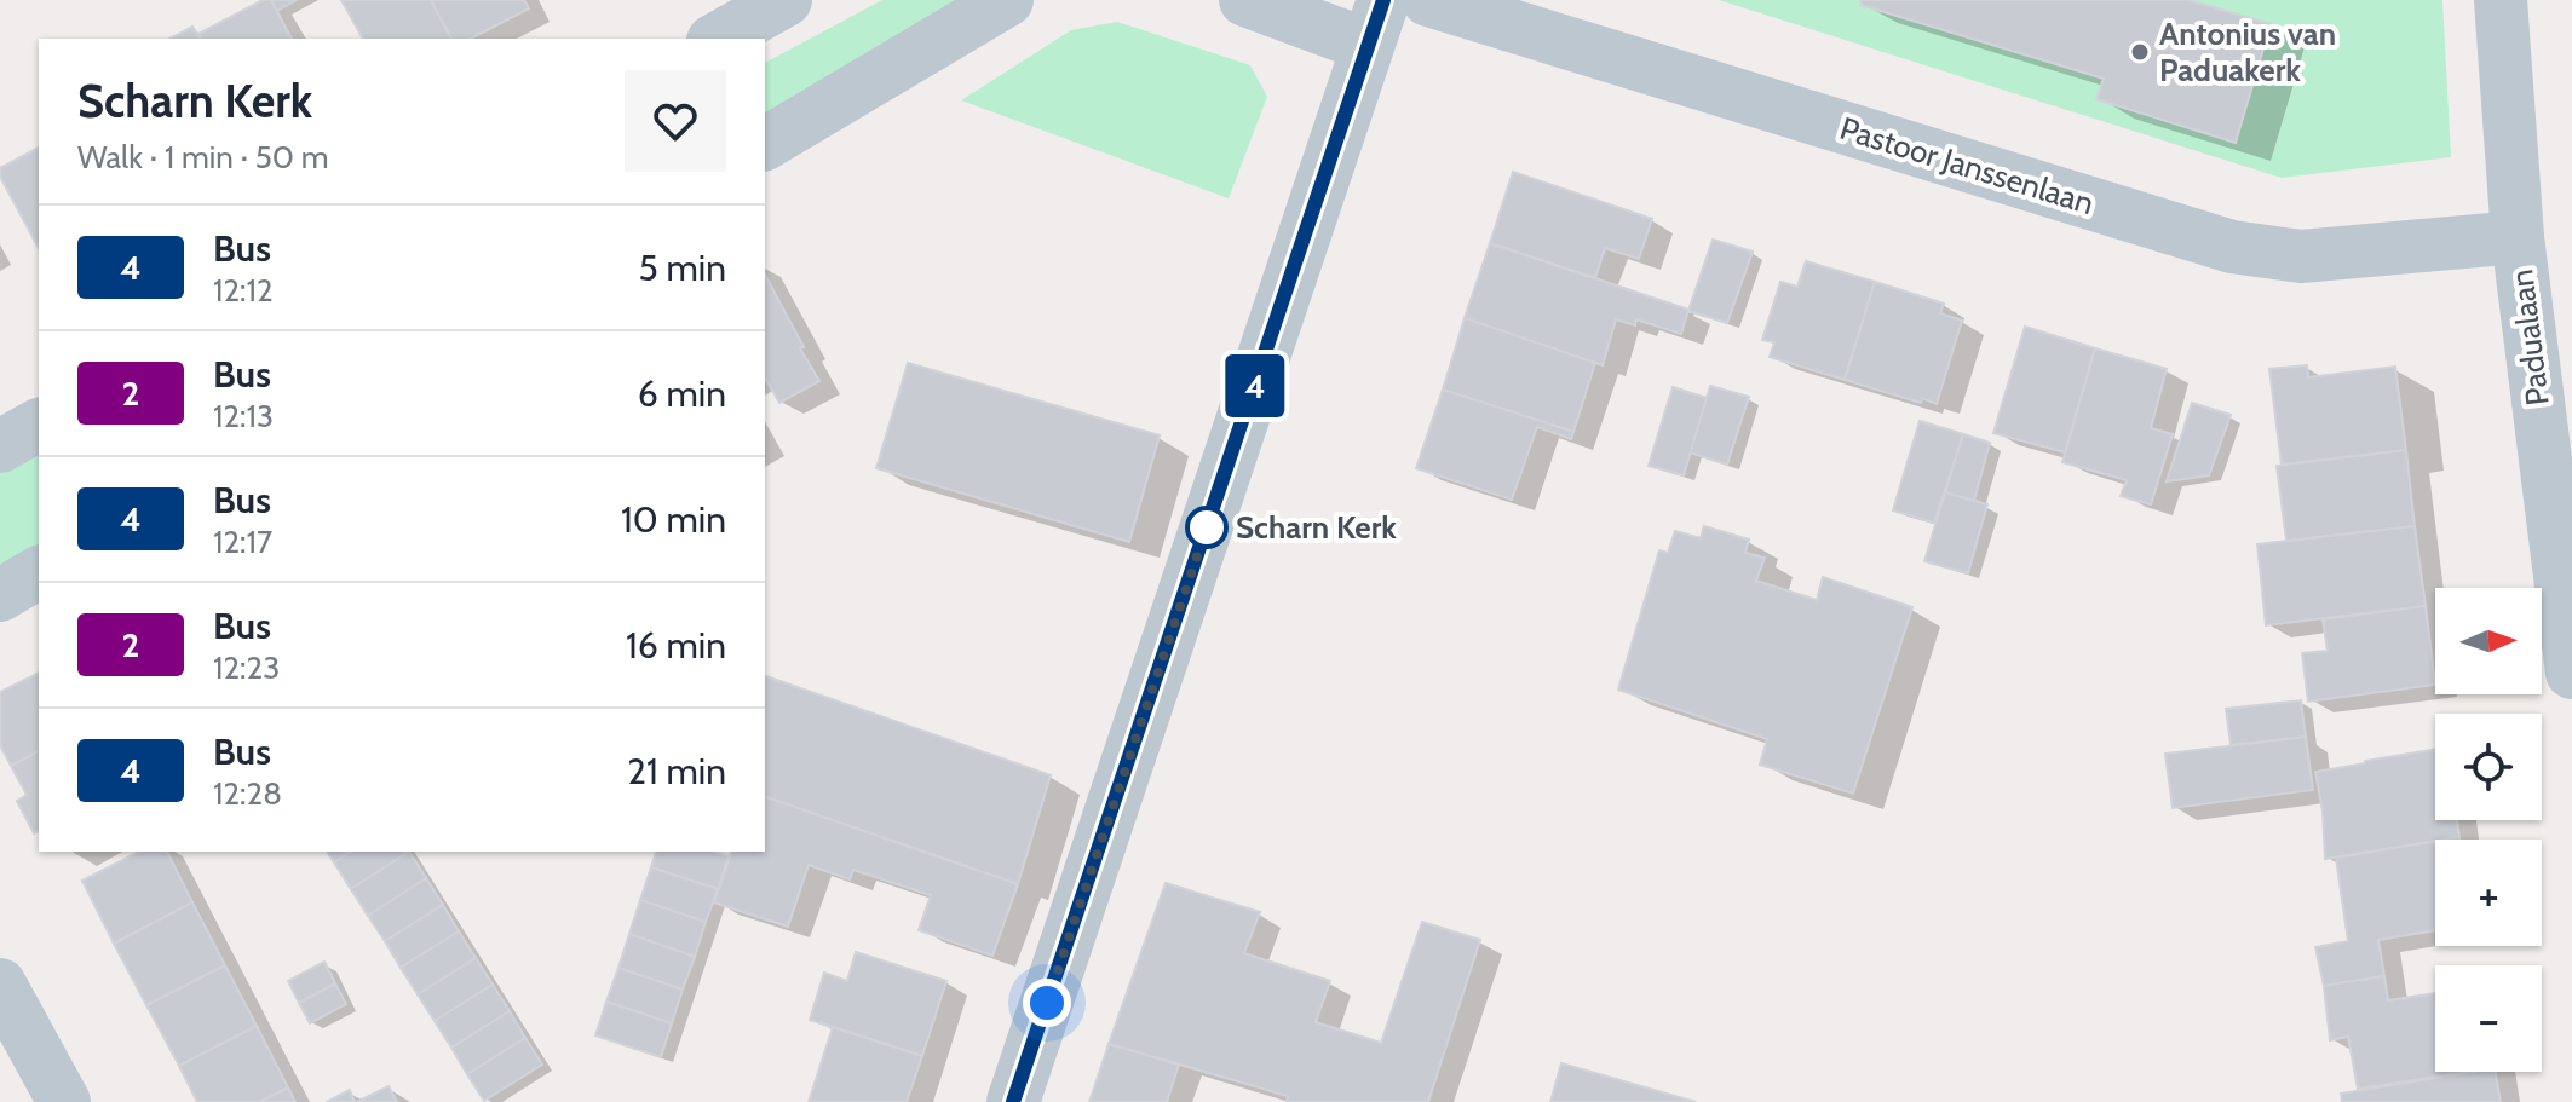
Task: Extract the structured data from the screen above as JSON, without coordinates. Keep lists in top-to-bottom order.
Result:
{
  "streets": {
    "street": ["Pastoor Janssenlaan", "Padualaan"]
  },
  "crossings": [
    ["Pastoor Janssenlaan", "Padualaan"]
  ],
  "places": ["Antonius van Paduakerk", "Scharn Kerk"],
  "lines": ["bus line 4"],
  "north": "right",
  "page": {
    "on_map": "4",
    "heading": ["Scharn Kerk", "Walk · 1 min · 50 m"],
    "list": [
      {
        "mark": "4",
        "name": "Bus",
        "note": "12:12",
        "value": "5 min"
      },
      {
        "mark": "2",
        "name": "Bus",
        "note": "12:13",
        "value": "6 min"
      },
      {
        "mark": "4",
        "name": "Bus",
        "note": "12:17",
        "value": "10 min"
      },
      {
        "mark": "2",
        "name": "Bus",
        "note": "12:23",
        "value": "16 min"
      },
      {
        "mark": "4",
        "name": "Bus",
        "note": "12:28",
        "value": "21 min"
      }
    ],
    "map_buttons": ["+", "−"]
  }
}
